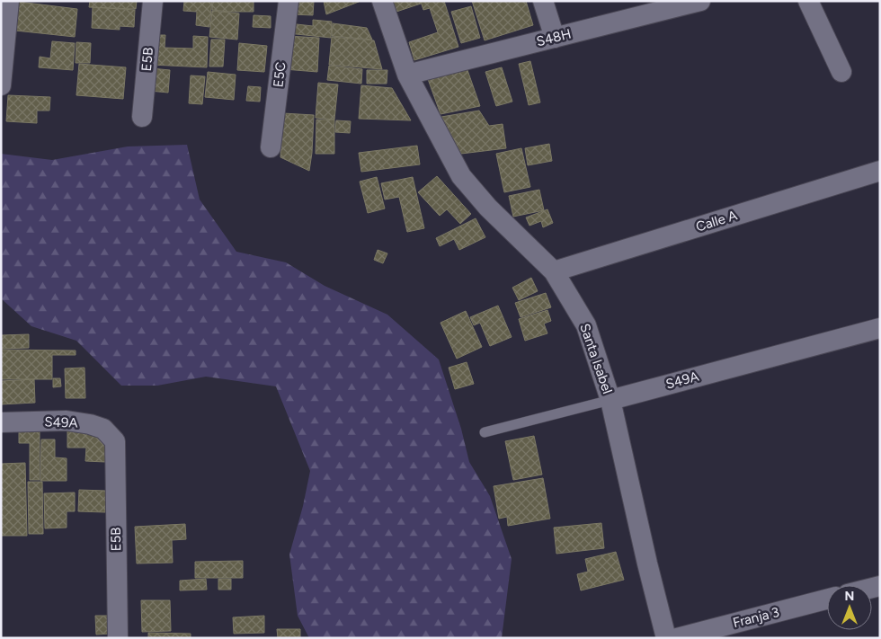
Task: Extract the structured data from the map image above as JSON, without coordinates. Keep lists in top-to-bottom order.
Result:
{
  "streets": {
    "street": [
      "S48H",
      "E5B",
      "E5C",
      "Calle A",
      "Santa Isabel",
      "S49A",
      "Franja 3"
    ]
  },
  "crossings": [
    ["S48H", "Santa Isabel"],
    ["E5B", "S49A"],
    ["Calle A", "Santa Isabel"],
    ["Santa Isabel", "S49A"]
  ],
  "north": "top"
}
